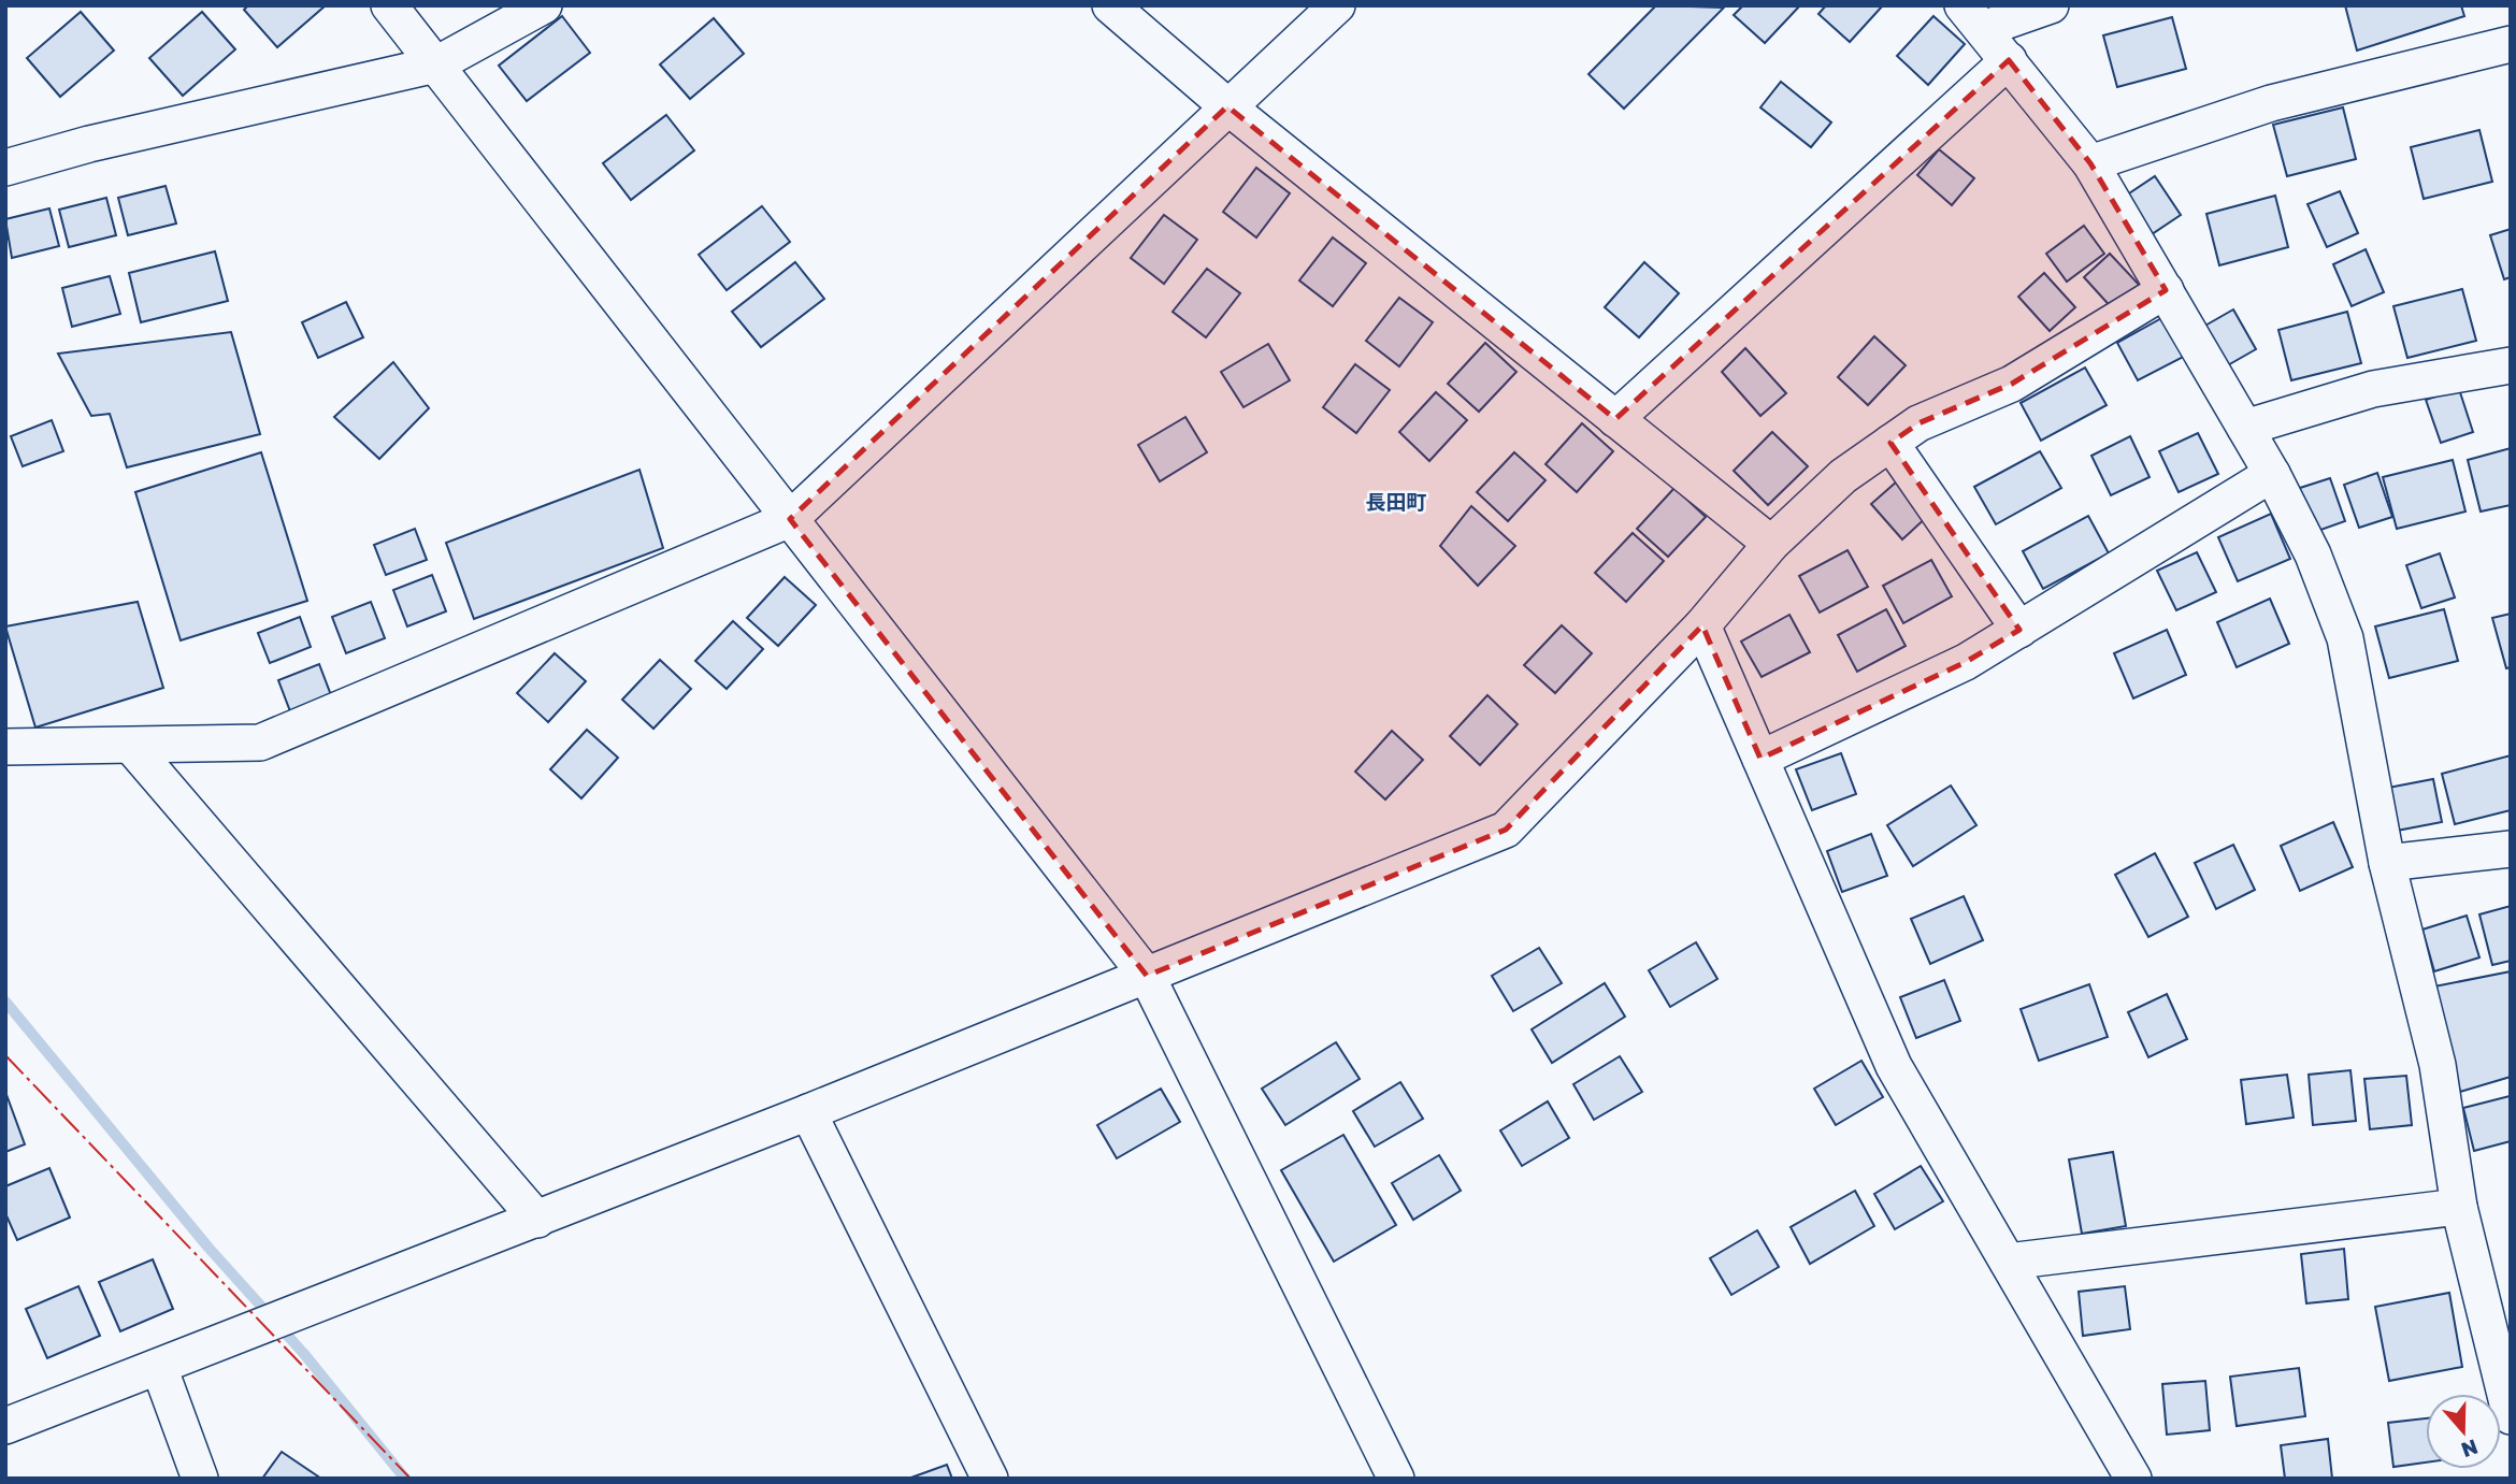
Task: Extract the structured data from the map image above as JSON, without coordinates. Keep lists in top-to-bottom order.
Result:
{
  "districts": ["長田町"],
  "north": "bottom"
}
